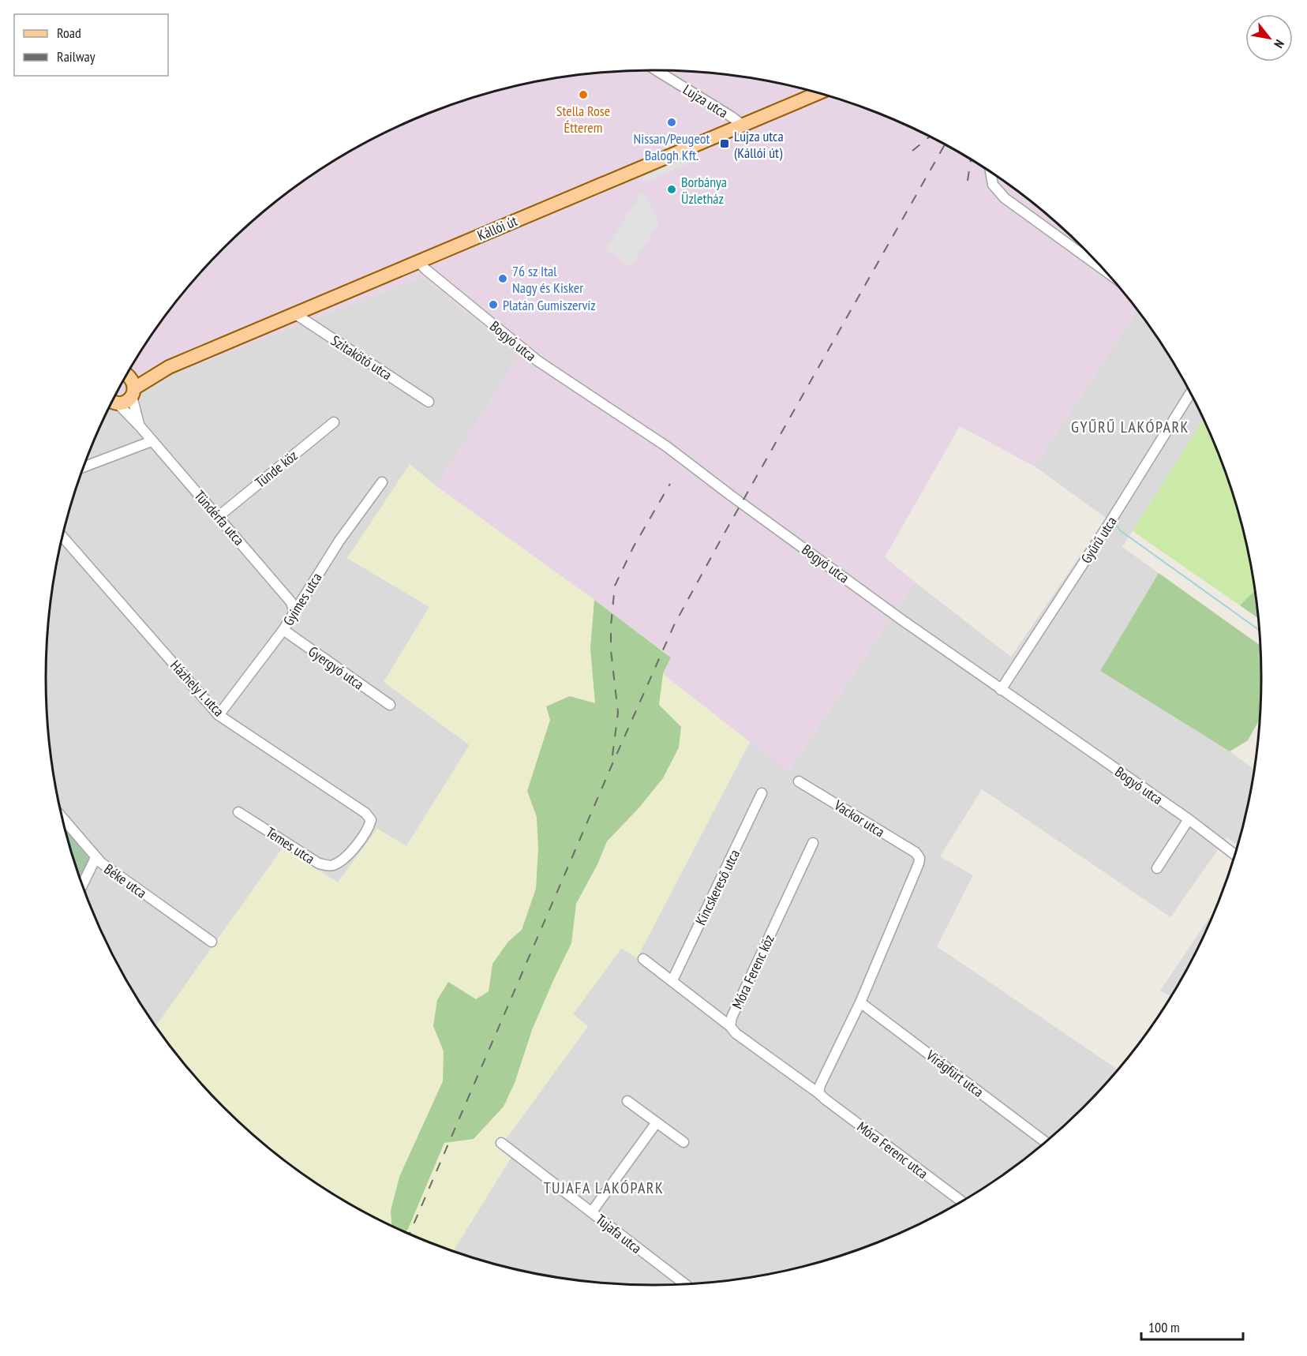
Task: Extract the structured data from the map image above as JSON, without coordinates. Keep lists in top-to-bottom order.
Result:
{
  "streets": {
    "main road": ["Kállói út"],
    "street": [
      "Lujza utca",
      "Bogyó utca",
      "Szitakötő utca",
      "Tünde köz",
      "Tündérfa utca",
      "Gyűrű utca",
      "Gyimes utca",
      "Gyergyó utca",
      "Házhely I. utca",
      "Vackor utca",
      "Temes utca",
      "Béke utca",
      "Kincskereső utca",
      "Móra Ferenc köz",
      "Virágfürt utca",
      "Móra Ferenc utca",
      "Tujafa utca"
    ]
  },
  "crossings": [
    ["Lujza utca", "Kállói út"],
    ["Kállói út", "Bogyó utca"],
    ["Kállói út", "Szitakötő utca"],
    ["Kállói út", "Tündérfa utca"],
    ["Bogyó utca", "Gyűrű utca"],
    ["Tünde köz", "Tündérfa utca"],
    ["Tündérfa utca", "Gyimes utca"],
    ["Gyimes utca", "Gyergyó utca"],
    ["Gyimes utca", "Házhely I. utca"],
    ["Házhely I. utca", "Temes utca"],
    ["Vackor utca", "Virágfürt utca"],
    ["Móra Ferenc köz", "Móra Ferenc utca"]
  ],
  "districts": ["GYŰRŰ LAKÓPARK", "TUJAFA LAKÓPARK"],
  "places": {
    "other": [
      "Stella Rose Étterem",
      "Nissan/Peugeot Balogh Kft.",
      "Borbánya Üzletház",
      "76 sz Ital Nagy és Kisker",
      "Platán Gumiszervíz"
    ],
    "transit": ["Lujza utca (Kállói út)"]
  },
  "legend": ["Road", "Railway"],
  "scale_bar": "100 m",
  "north": "bottom right"
}
